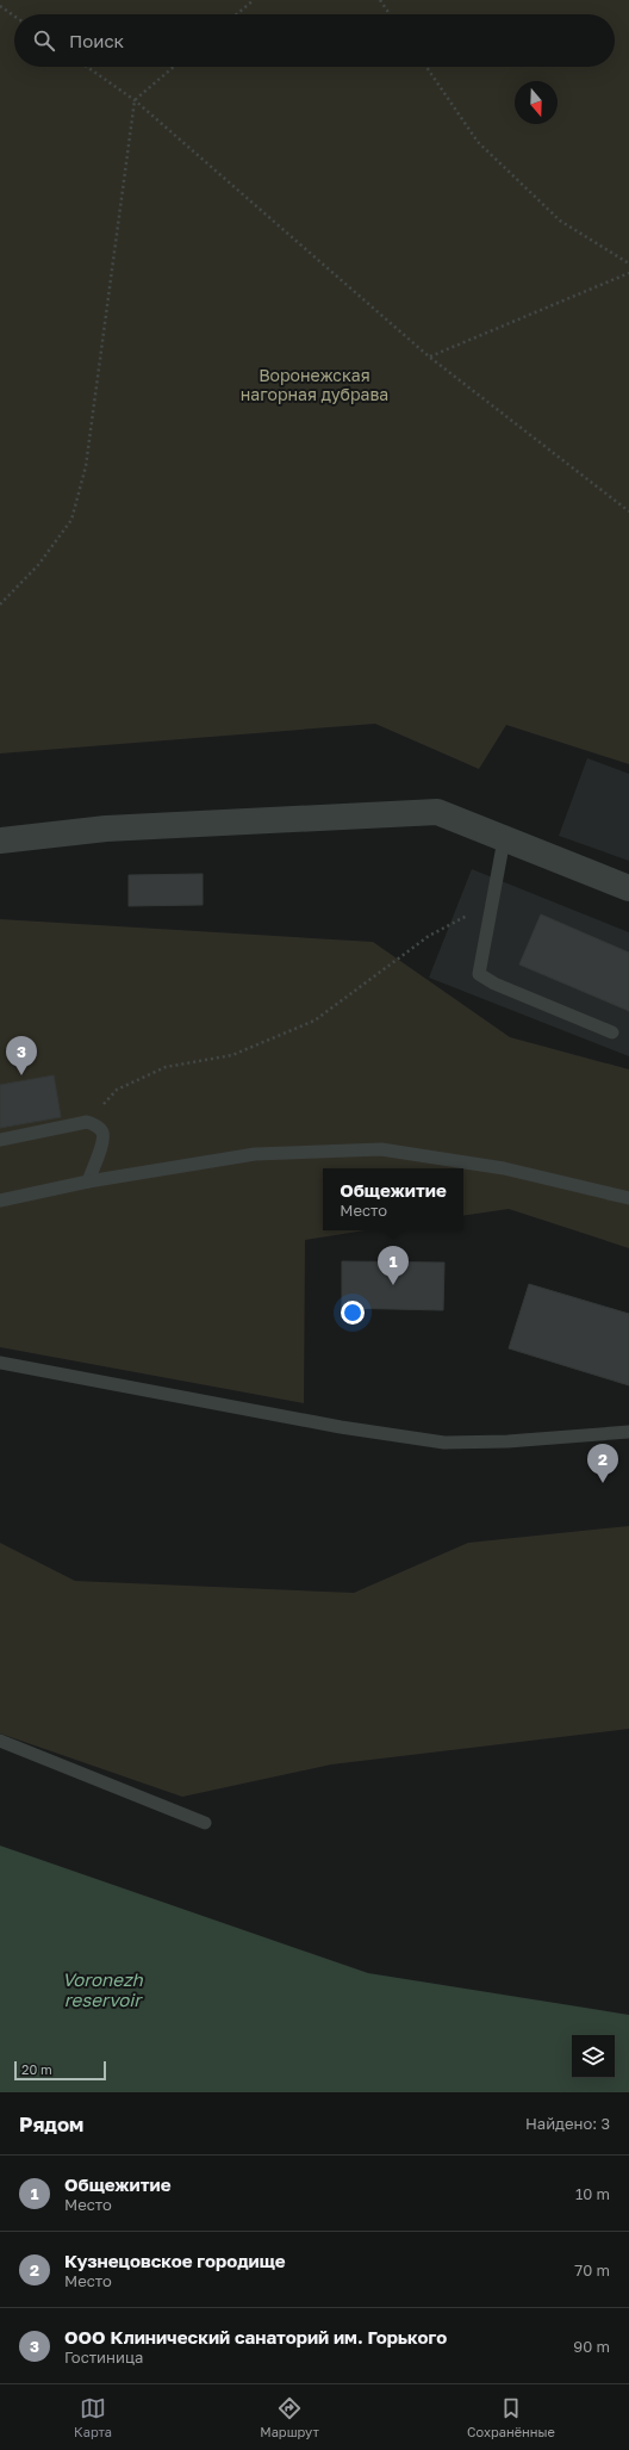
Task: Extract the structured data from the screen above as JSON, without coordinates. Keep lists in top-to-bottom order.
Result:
{
  "water": ["Voronezh reservoir"],
  "parks": ["Воронежская нагорная дубрава"],
  "scale_bar": "20 m",
  "north": "bottom",
  "page": {
    "search": "Поиск",
    "pins": ["3", "1", "2"],
    "popup": ["Общежитие", "Место"],
    "scale": "20 m",
    "heading": ["Рядом", "Найдено: 3"],
    "list": [
      {
        "mark": "1",
        "name": "Общежитие",
        "note": "Место",
        "value": "10 m"
      },
      {
        "mark": "2",
        "name": "Кузнецовское городище",
        "note": "Место",
        "value": "70 m"
      },
      {
        "mark": "3",
        "name": "ООО Клинический санаторий им. Горького",
        "note": "Гостиница",
        "value": "90 m"
      }
    ],
    "nav": ["Карта", "Маршрут", "Сохранённые"]
  }
}
